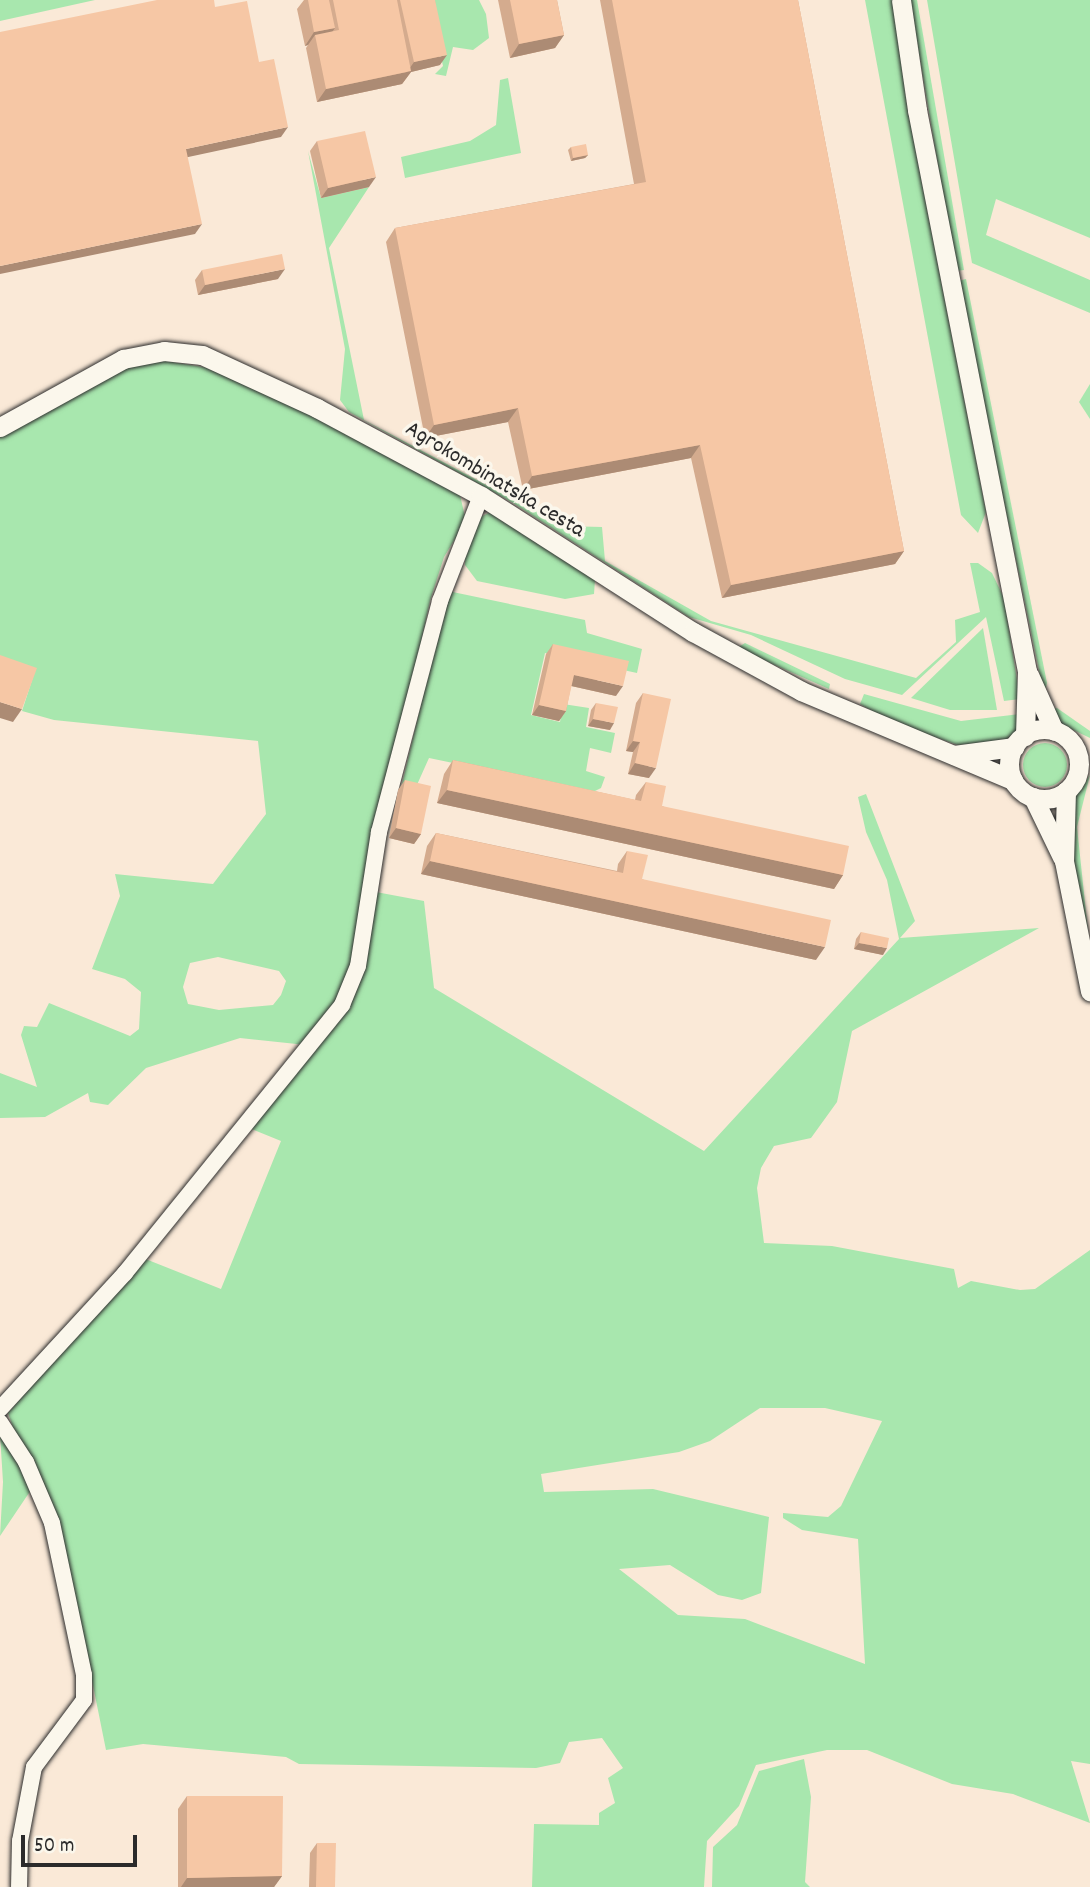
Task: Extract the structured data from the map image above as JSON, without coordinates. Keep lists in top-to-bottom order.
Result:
{
  "streets": {
    "street": ["Agrokombinatska cesta"]
  },
  "scale_bar": "50 m"
}
